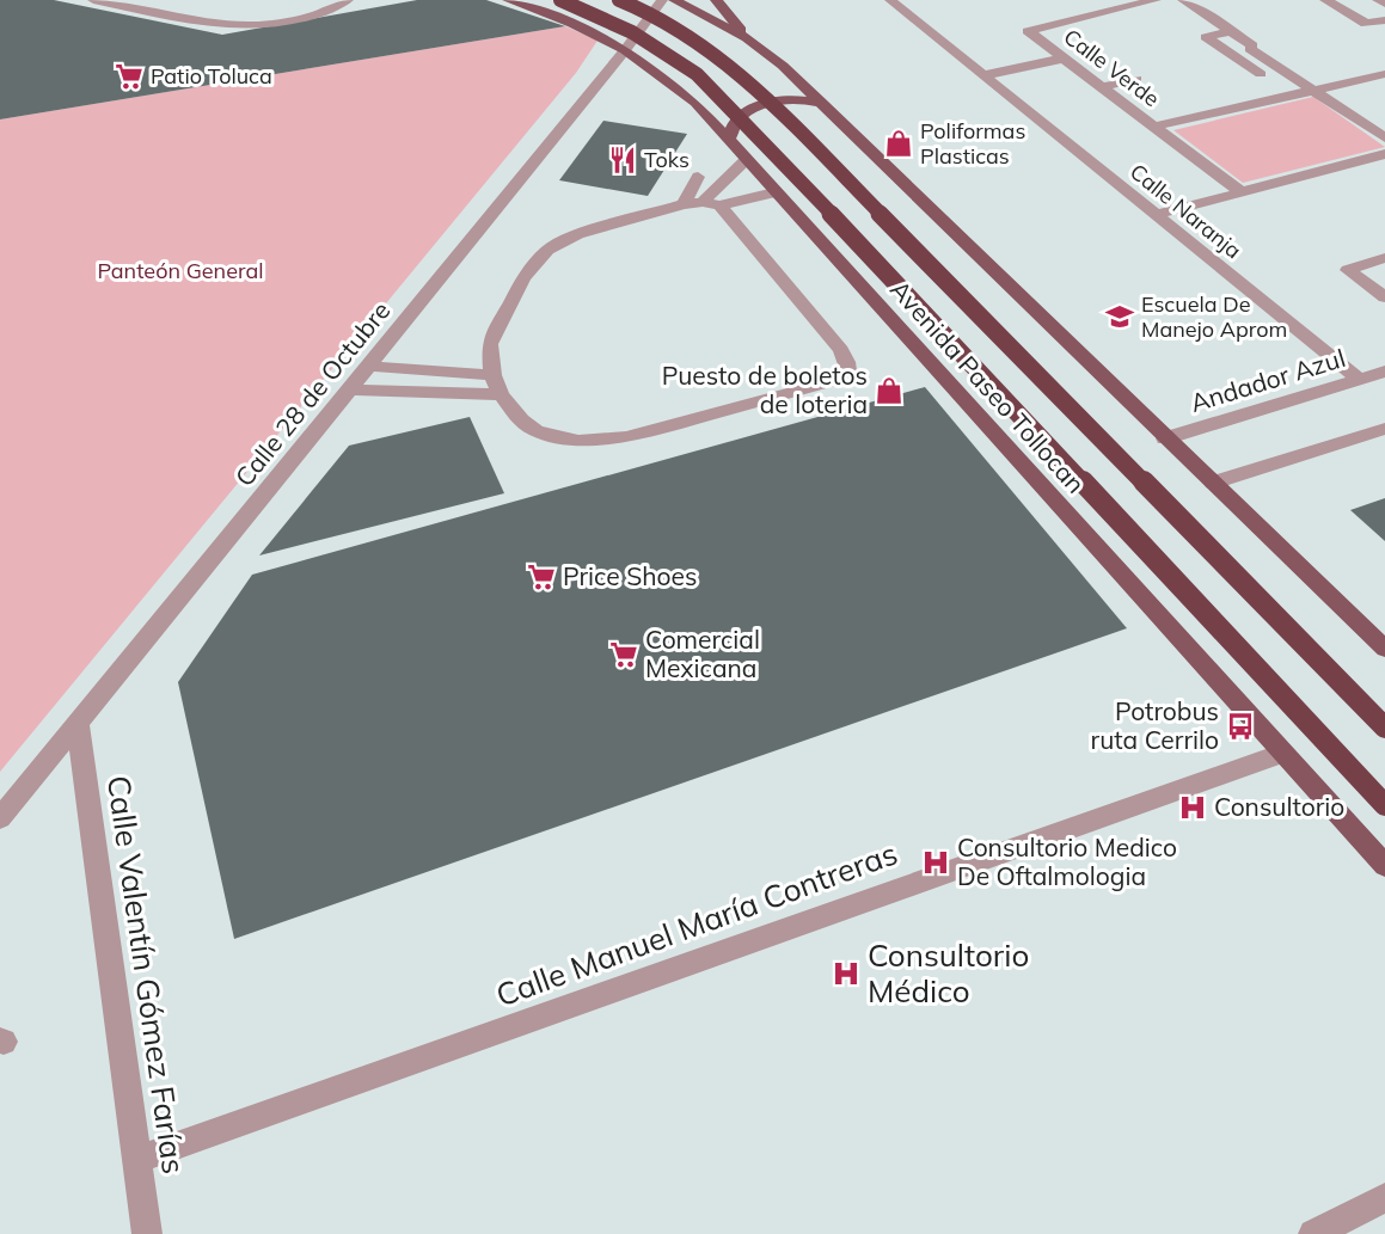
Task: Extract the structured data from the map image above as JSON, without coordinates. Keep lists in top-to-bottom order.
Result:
{
  "streets": {
    "highway": ["Avenida Paseo Tollocan"],
    "street": [
      "Calle Verde",
      "Calle Naranja",
      "Andador Azul",
      "Calle 28 de Octubre",
      "Calle Manuel María Contreras",
      "Calle Valentín Gómez Farías"
    ]
  },
  "crossings": [
    ["Calle Naranja", "Andador Azul"],
    ["Avenida Paseo Tollocan", "Calle 28 de Octubre"],
    ["Avenida Paseo Tollocan", "Calle Manuel María Contreras"],
    ["Calle 28 de Octubre", "Calle Valentín Gómez Farías"],
    ["Calle Manuel María Contreras", "Calle Valentín Gómez Farías"]
  ],
  "parks": ["Panteón General"],
  "places": {
    "supermarket": ["Patio Toluca", "Price Shoes", "Comercial Mexicana"],
    "shop": ["Poliformas Plasticas", "Puesto de boletos de loteria"],
    "restaurant": ["Toks"],
    "school or university": ["Escuela De Manejo Aprom"],
    "bus stop": ["Potrobus ruta Cerrilo"],
    "hospital": ["Consultorio", "Consultorio Medico De Oftalmologia", "Consultorio Médico"]
  }
}
